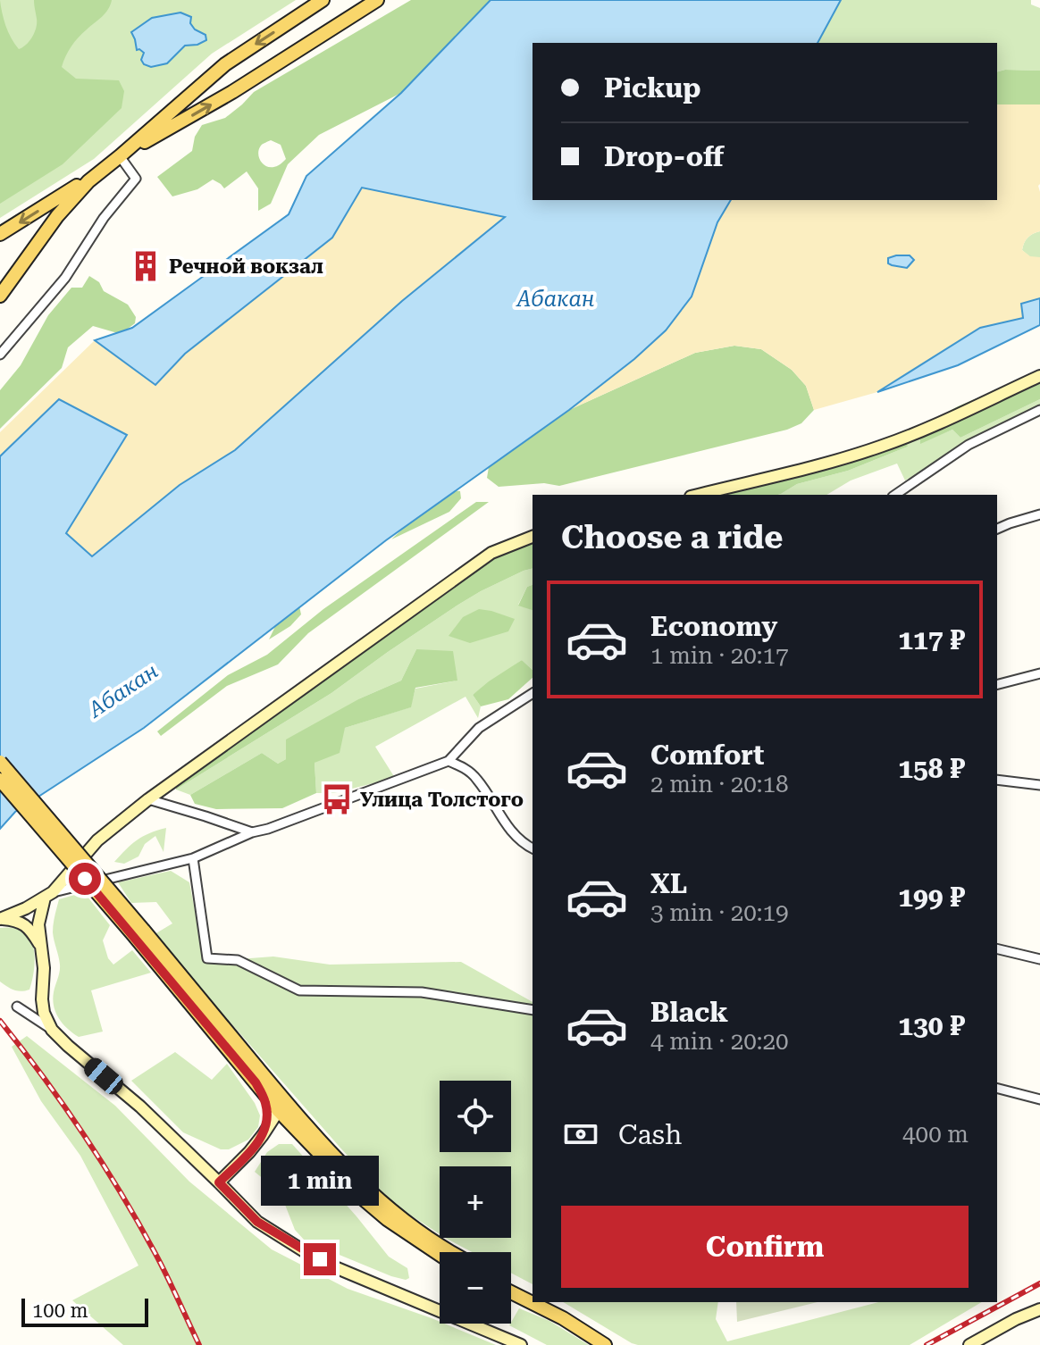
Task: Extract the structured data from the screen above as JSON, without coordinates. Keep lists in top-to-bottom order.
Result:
{
  "water": ["Абакан"],
  "places": {
    "building": ["Речной вокзал"],
    "bus stop": ["Улица Толстого"]
  },
  "scale_bar": "100 m",
  "page": {
    "banner": ["Pickup", "Drop-off"],
    "heading": "Choose a ride",
    "list": [
      {
        "name": "Economy",
        "note": "1 min · 20:17",
        "value": "117 ₽"
      },
      {
        "name": "Comfort",
        "note": "2 min · 20:18",
        "value": "158 ₽"
      },
      {
        "name": "XL",
        "note": "3 min · 20:19",
        "value": "199 ₽"
      },
      {
        "name": "Black",
        "note": "4 min · 20:20",
        "value": "130 ₽"
      }
    ],
    "map_buttons": ["+", "−"],
    "pay": ["Cash", "400 m"],
    "bubble": "1 min",
    "buttons": "Confirm",
    "scale": "100 m"
  }
}
